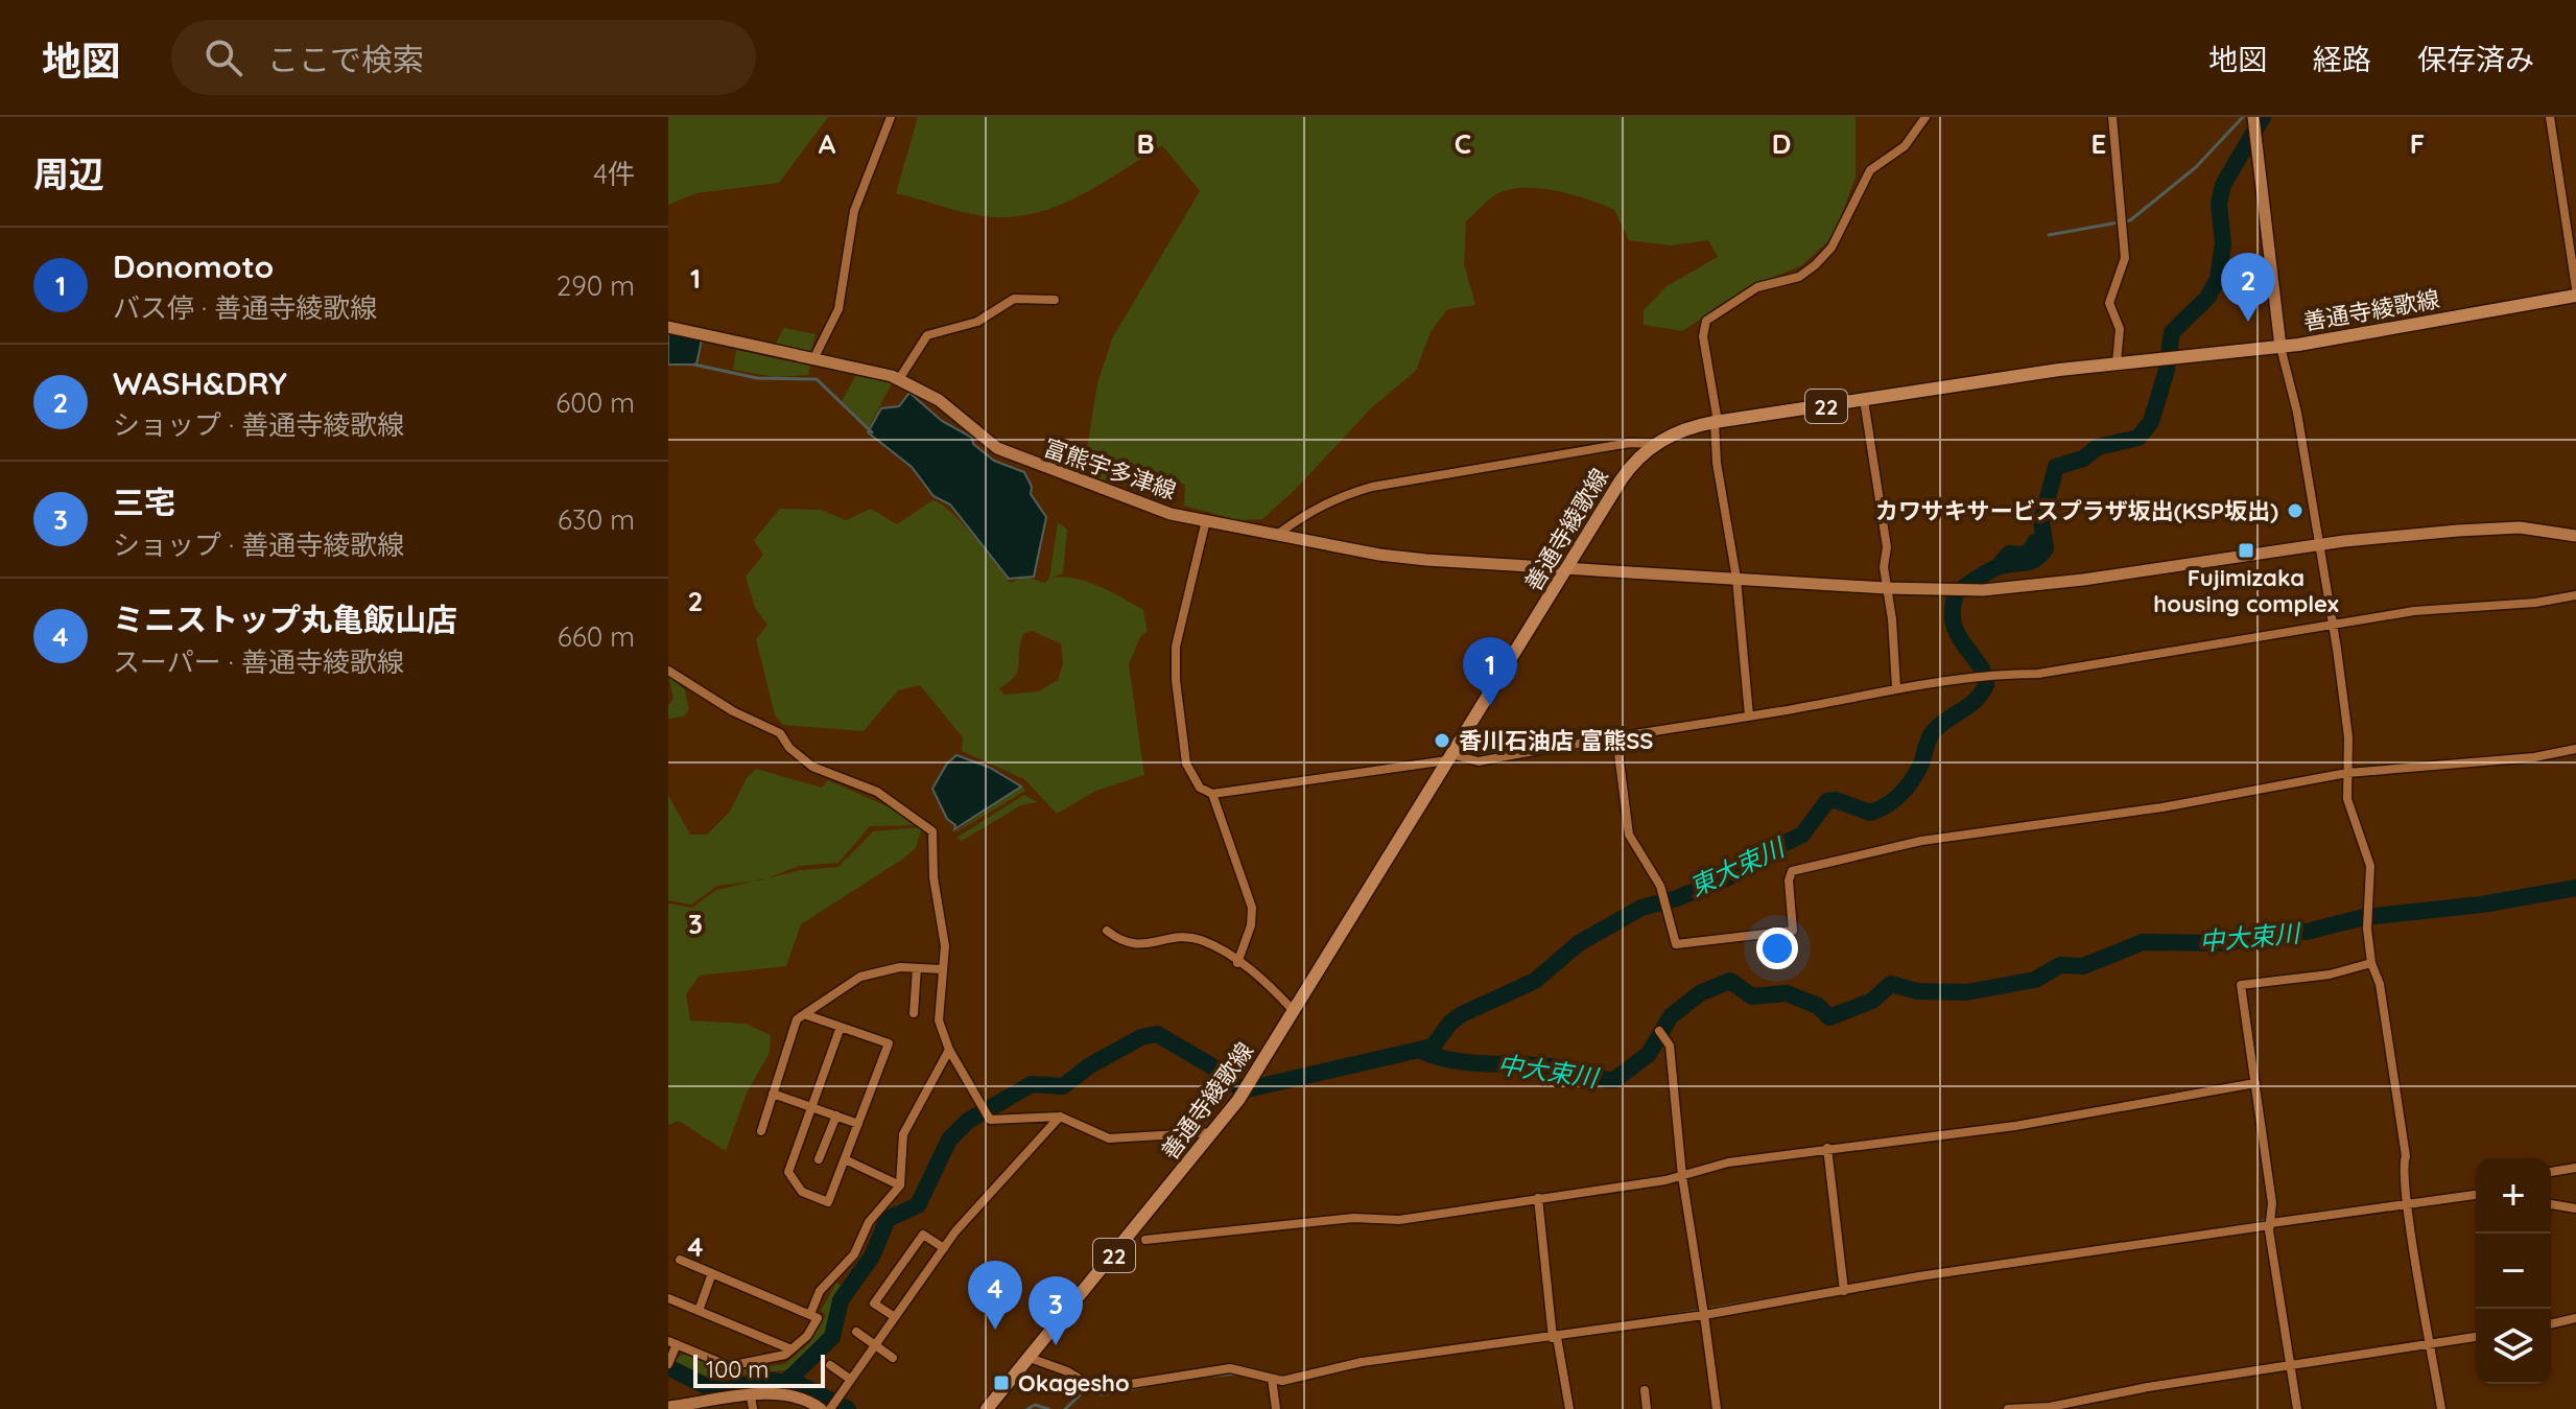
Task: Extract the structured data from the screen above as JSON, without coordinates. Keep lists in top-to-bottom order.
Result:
{
  "streets": {
    "main road": ["善通寺綾歌線", "22"],
    "street": ["富熊宇多津線"]
  },
  "crossings": [
    ["善通寺綾歌線", "富熊宇多津線"]
  ],
  "water": ["東大束川", "中大束川"],
  "places": {
    "other": ["カワサキサービスプラザ坂出(KSP坂出)", "香川石油店 富熊SS"],
    "transit": ["Fujimizaka housing complex", "Okagesho"]
  },
  "scale_bar": "100 m",
  "page": {
    "header": "地図",
    "search": "ここで検索",
    "nav": ["地図", "経路", "保存済み"],
    "heading": ["周辺", "4件"],
    "list": [
      {
        "mark": "1",
        "name": "Donomoto",
        "note": "バス停 · 善通寺綾歌線",
        "value": "290 m"
      },
      {
        "mark": "2",
        "name": "WASH&DRY",
        "note": "ショップ · 善通寺綾歌線",
        "value": "600 m"
      },
      {
        "mark": "3",
        "name": "三宅",
        "note": "ショップ · 善通寺綾歌線",
        "value": "630 m"
      },
      {
        "mark": "4",
        "name": "ミニストップ丸亀飯山店",
        "note": "スーパー · 善通寺綾歌線",
        "value": "660 m"
      }
    ],
    "pins": [
      "2",
      "1",
      "4",
      "3"
    ],
    "map_buttons": ["+", "−"],
    "scale": "100 m"
  },
  "grid": {
    "columns": [
      "A",
      "B",
      "C",
      "D",
      "E",
      "F"
    ],
    "rows": [
      "1",
      "2",
      "3",
      "4"
    ]
  }
}
